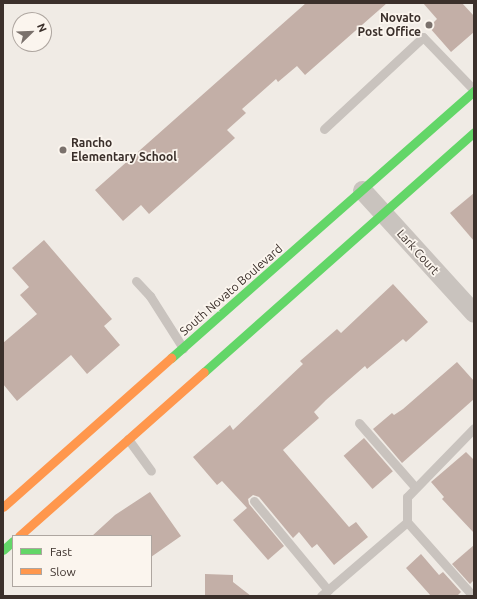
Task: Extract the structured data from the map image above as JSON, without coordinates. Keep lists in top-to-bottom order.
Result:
{
  "streets": {
    "main road": ["South Novato Boulevard"],
    "street": ["Lark Court"]
  },
  "crossings": [
    ["Lark Court", "South Novato Boulevard"]
  ],
  "places": ["Novato Post Office", "Rancho Elementary School"],
  "legend": ["Fast", "Slow"],
  "north": "top right"
}
